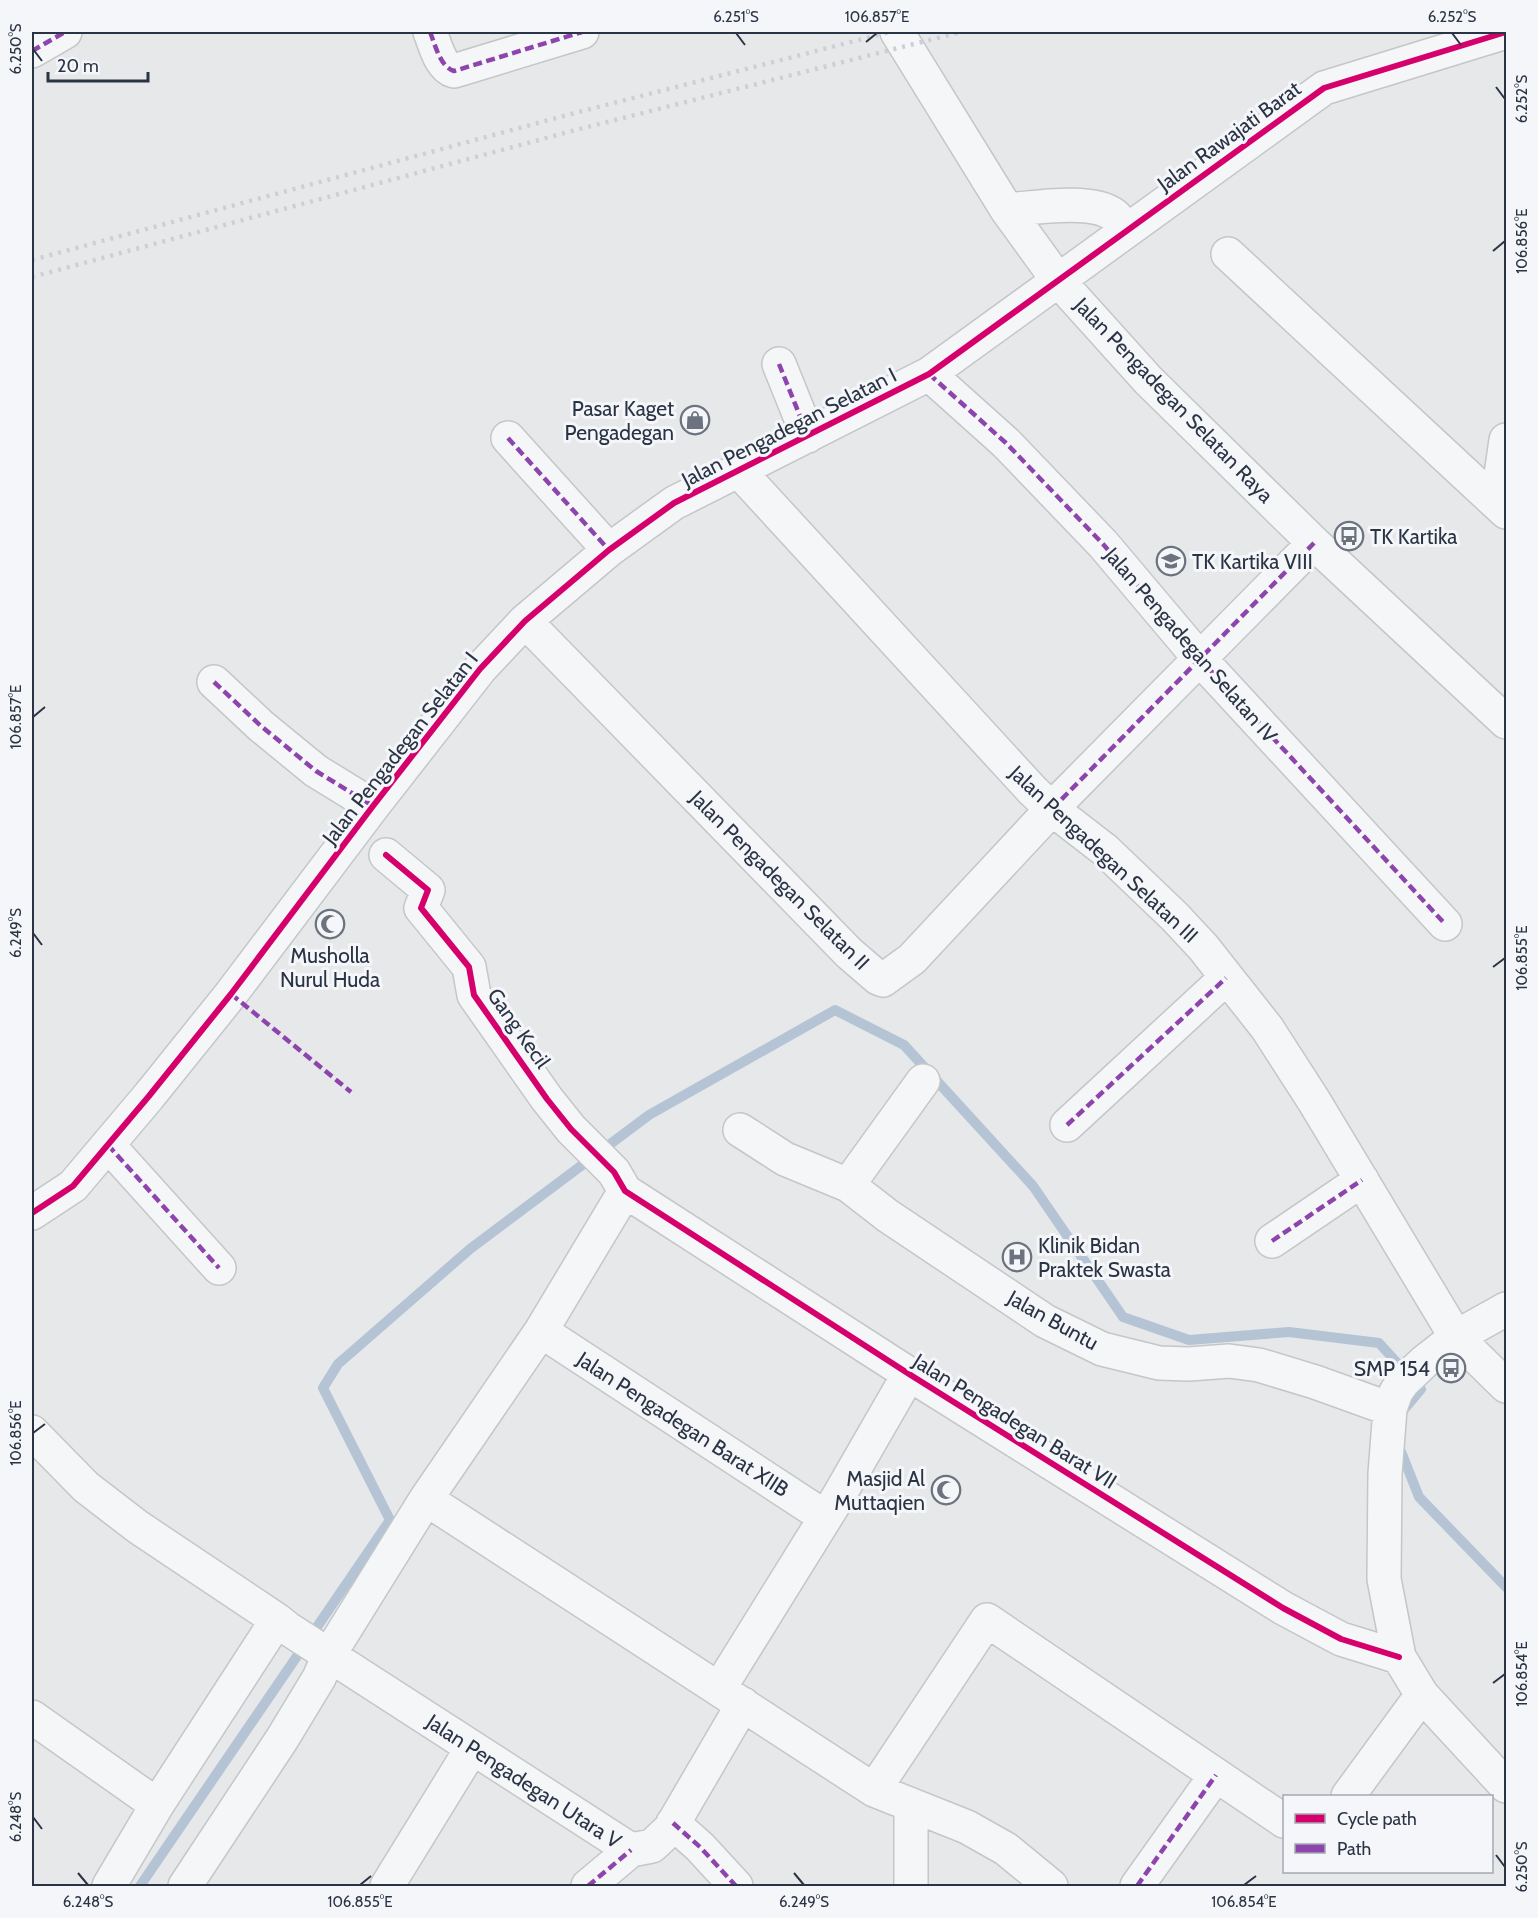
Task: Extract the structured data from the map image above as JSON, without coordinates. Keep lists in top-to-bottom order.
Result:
{
  "streets": {
    "street": [
      "Jalan Rawajati Barat",
      "Jalan Pengadegan Selatan Raya",
      "Jalan Pengadegan Selatan I",
      "Jalan Pengadegan Selatan IV",
      "Jalan Pengadegan Selatan III",
      "Jalan Pengadegan Selatan II",
      "Gang Kecil",
      "Jalan Buntu",
      "Jalan Pengadegan Barat VII",
      "Jalan Pengadegan Barat XIIB",
      "Jalan Pengadegan Utara V"
    ]
  },
  "crossings": [
    ["Jalan Rawajati Barat", "Jalan Pengadegan Selatan Raya"],
    ["Jalan Rawajati Barat", "Jalan Pengadegan Selatan I"],
    ["Jalan Pengadegan Selatan Raya", "Jalan Pengadegan Selatan I"],
    ["Jalan Pengadegan Selatan Raya", "Jalan Pengadegan Selatan II"],
    ["Jalan Pengadegan Selatan I", "Jalan Pengadegan Selatan IV"],
    ["Jalan Pengadegan Selatan I", "Jalan Pengadegan Selatan III"],
    ["Jalan Pengadegan Selatan I", "Jalan Pengadegan Selatan II"],
    ["Jalan Pengadegan Selatan IV", "Jalan Pengadegan Selatan II"],
    ["Jalan Pengadegan Selatan III", "Jalan Pengadegan Selatan II"],
    ["Gang Kecil", "Jalan Pengadegan Barat VII"],
    ["Jalan Pengadegan Barat VII", "Jalan Pengadegan Utara V"],
    ["Jalan Pengadegan Barat XIIB", "Jalan Pengadegan Utara V"]
  ],
  "places": {
    "shop": ["Pasar Kaget Pengadegan"],
    "bus stop": ["TK Kartika", "SMP 154"],
    "school or university": ["TK Kartika VIII"],
    "mosque": ["Musholla Nurul Huda", "Masjid Al Muttaqien"],
    "hospital": ["Klinik Bidan Praktek Swasta"]
  },
  "legend": ["Cycle path", "Path"],
  "scale_bar": "20 m",
  "coordinates": [
    "6.251°S",
    "106.857°E",
    "6.252°S",
    "6.250°S",
    "106.856°E",
    "6.249°S",
    "106.855°E",
    "106.854°E",
    "6.248°S"
  ]
}
